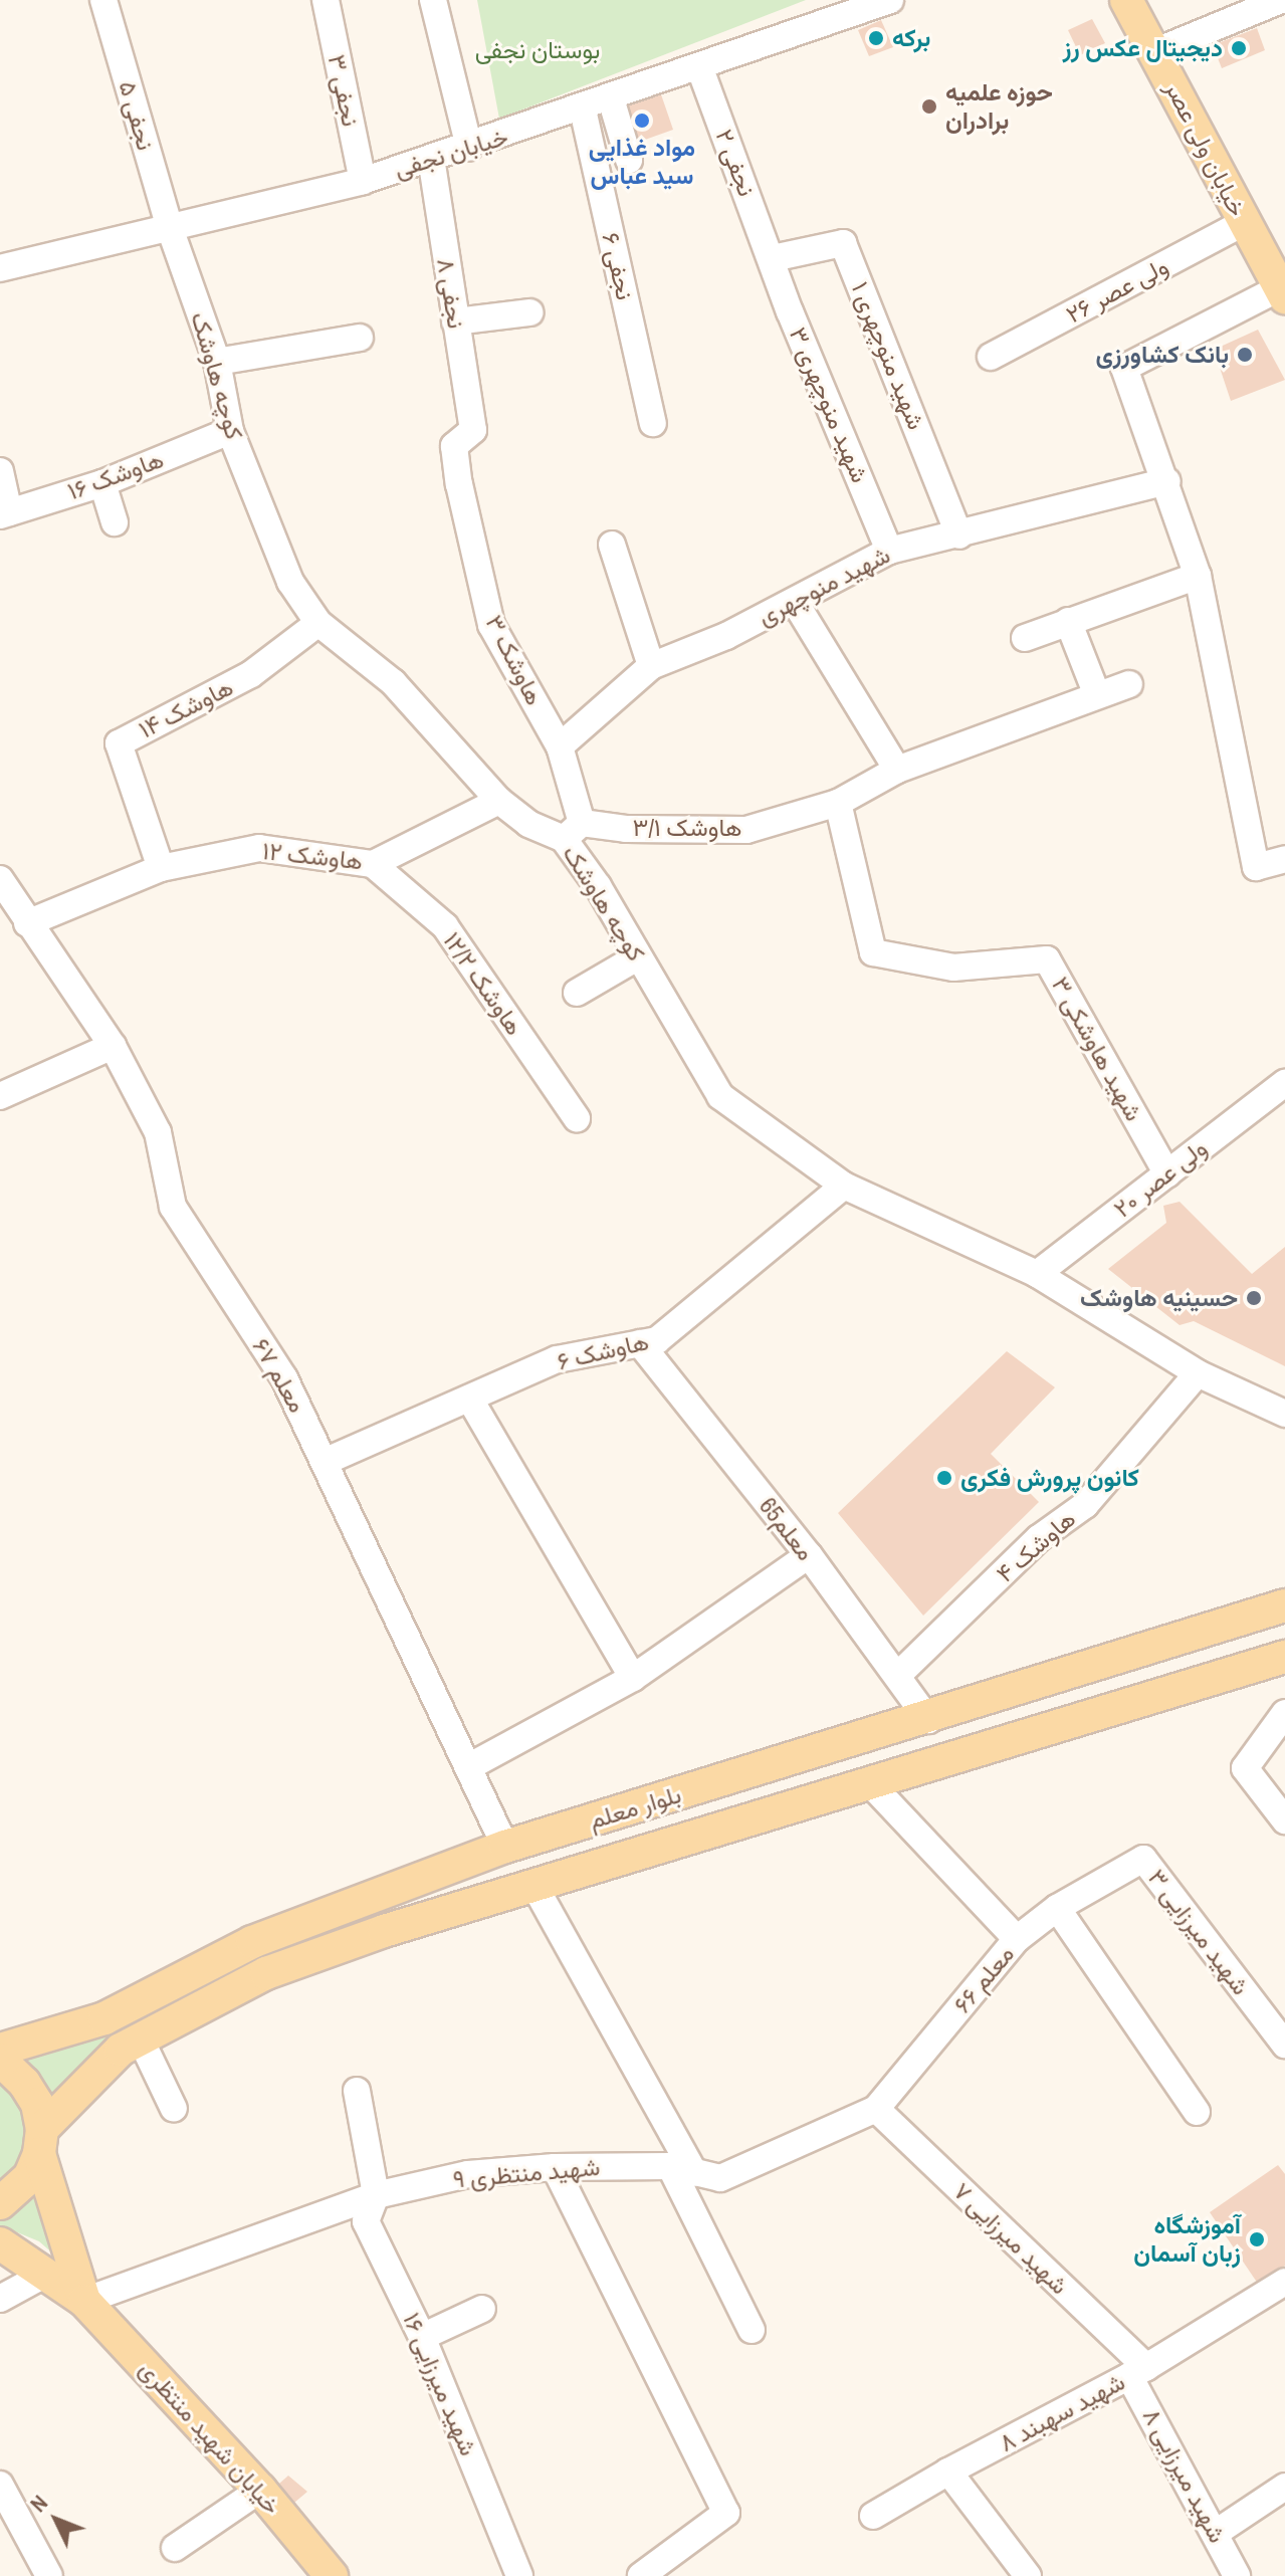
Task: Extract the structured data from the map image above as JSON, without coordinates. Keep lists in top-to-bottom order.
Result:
{
  "streets": {
    "main road": ["خیابان ولی عصر", "بلوار معلم", "خیابان شهید منتظری"],
    "street": [
      "نجفی ۳",
      "نجفی ۵",
      "خیابان نجفی",
      "نجفی ۲",
      "نجفی ۶",
      "ولی عصر ۲۶",
      "نجفی ۸",
      "شهید منوچهری ۱",
      "کوچه هاوشک",
      "شهید منوچهری ۳",
      "هاوشک ۱۶",
      "شهید منوچهری",
      "هاوشک ۳",
      "هاوشک ۱۴",
      "هاوشک ۳/۱",
      "هاوشک ۱۲",
      "هاوشک ۱۲/۲",
      "شهید هاوشکی ۳",
      "ولی عصر ۲۰",
      "هاوشک ۶",
      "معلم ۶۷",
      "معلم65",
      "هاوشک ۴",
      "شهید میرزایی ۳",
      "معلم ۶۶",
      "شهید منتظری ۹",
      "شهید میرزایی ۷",
      "شهید میرزایی ۱۶",
      "شهید سهبند ۸",
      "شهید میرزایی ۸"
    ]
  },
  "crossings": [
    ["نجفی ۳", "خیابان نجفی"],
    ["نجفی ۵", "خیابان نجفی"],
    ["نجفی ۵", "کوچه هاوشک"],
    ["خیابان ولی عصر", "ولی عصر ۲۶"],
    ["خیابان نجفی", "نجفی ۲"],
    ["خیابان نجفی", "نجفی ۶"],
    ["خیابان نجفی", "نجفی ۸"],
    ["خیابان نجفی", "کوچه هاوشک"],
    ["نجفی ۲", "شهید منوچهری ۱"],
    ["نجفی ۲", "شهید منوچهری ۳"],
    ["نجفی ۸", "هاوشک ۳"],
    ["شهید منوچهری ۱", "شهید منوچهری ۳"],
    ["شهید منوچهری ۱", "شهید منوچهری"],
    ["کوچه هاوشک", "هاوشک ۱۶"],
    ["کوچه هاوشک", "هاوشک ۳"],
    ["کوچه هاوشک", "هاوشک ۱۴"],
    ["کوچه هاوشک", "هاوشک ۳/۱"],
    ["کوچه هاوشک", "هاوشک ۱۲"],
    ["کوچه هاوشک", "ولی عصر ۲۰"],
    ["کوچه هاوشک", "هاوشک ۶"],
    ["کوچه هاوشک", "هاوشک ۴"],
    ["شهید منوچهری ۳", "شهید منوچهری"],
    ["شهید منوچهری", "هاوشک ۳"],
    ["هاوشک ۳", "هاوشک ۳/۱"],
    ["هاوشک ۱۴", "هاوشک ۱۲"],
    ["هاوشک ۳/۱", "شهید هاوشکی ۳"],
    ["هاوشک ۱۲", "هاوشک ۱۲/۲"],
    ["هاوشک ۱۲", "معلم ۶۷"],
    ["شهید هاوشکی ۳", "ولی عصر ۲۰"],
    ["هاوشک ۶", "معلم ۶۷"],
    ["هاوشک ۶", "معلم65"],
    ["معلم ۶۷", "بلوار معلم"],
    ["معلم65", "هاوشک ۴"],
    ["معلم65", "بلوار معلم"],
    ["بلوار معلم", "معلم ۶۶"],
    ["معلم ۶۶", "شهید منتظری ۹"],
    ["معلم ۶۶", "شهید میرزایی ۷"],
    ["شهید منتظری ۹", "شهید میرزایی ۷"],
    ["شهید منتظری ۹", "شهید میرزایی ۱۶"],
    ["شهید منتظری ۹", "خیابان شهید منتظری"],
    ["شهید میرزایی ۷", "شهید سهبند ۸"],
    ["شهید میرزایی ۷", "شهید میرزایی ۸"],
    ["شهید سهبند ۸", "شهید میرزایی ۸"]
  ],
  "parks": ["بوستان نجفی"],
  "places": [
    "برکه",
    "دیجیتال عکس رز",
    "حوزه علمیه برادران",
    "مواد غذایی سید عباس",
    "بانک کشاورزی",
    "حسینیه هاوشک",
    "کانون پرورش فکری",
    "آموزشگاه زبان آسمان"
  ],
  "north": "top left"
}
